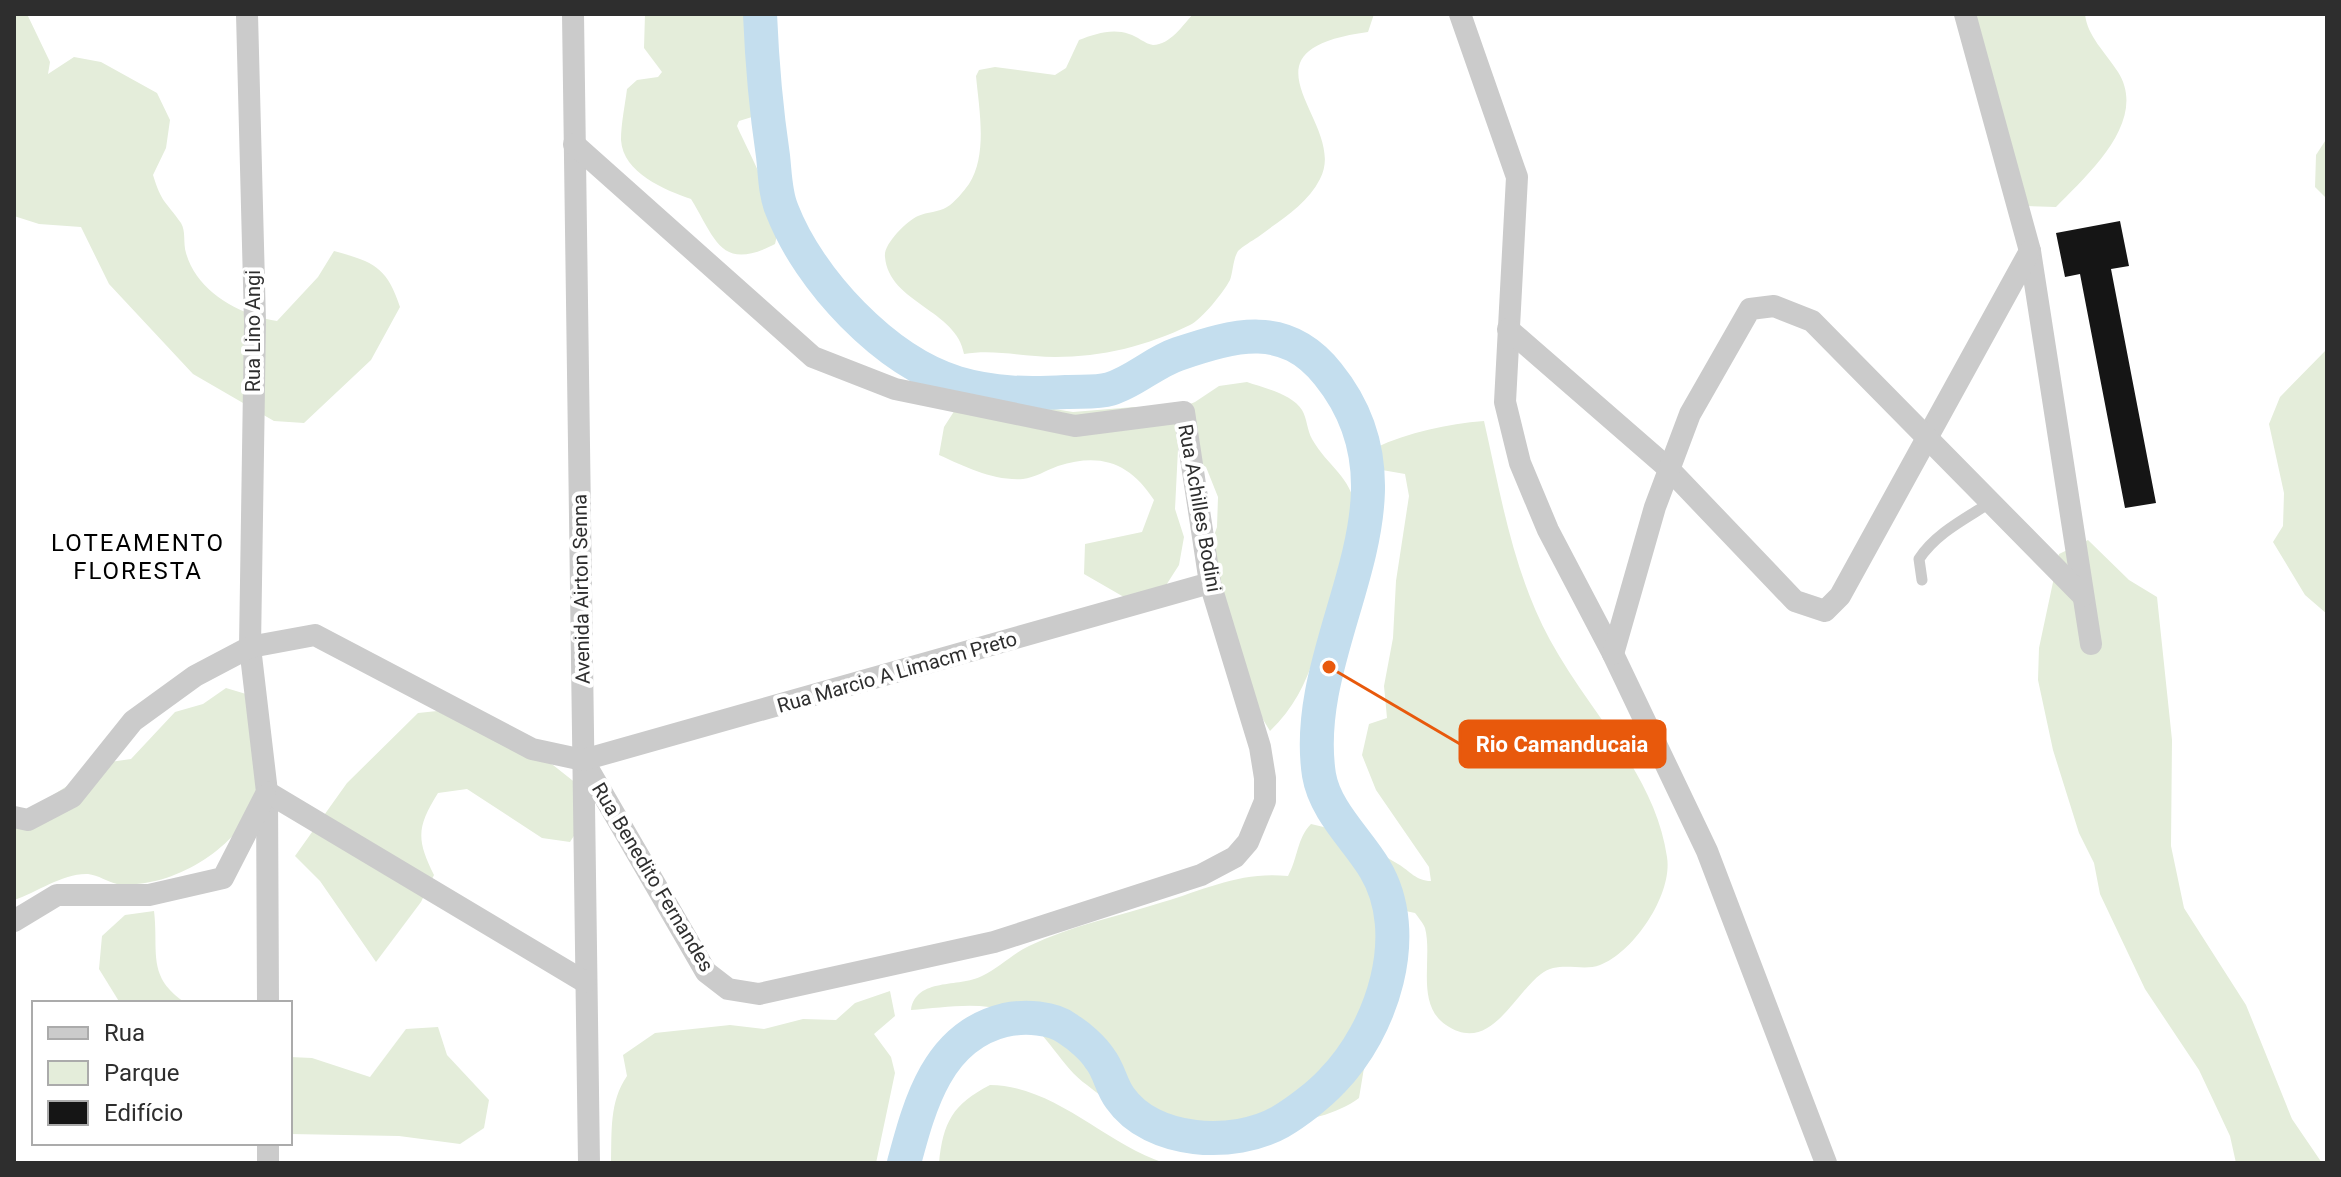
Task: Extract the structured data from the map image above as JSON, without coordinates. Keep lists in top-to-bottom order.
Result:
{
  "streets": {
    "street": [
      "Rua Lino Angi",
      "Rua Achilles Bodini",
      "Avenida Airton Senna",
      "Rua Marcio A Limacm Preto",
      "Rua Benedito Fernandes"
    ]
  },
  "crossings": [
    ["Rua Achilles Bodini", "Avenida Airton Senna"],
    ["Rua Achilles Bodini", "Rua Marcio A Limacm Preto"],
    ["Rua Achilles Bodini", "Rua Benedito Fernandes"],
    ["Avenida Airton Senna", "Rua Marcio A Limacm Preto"],
    ["Avenida Airton Senna", "Rua Benedito Fernandes"],
    ["Rua Marcio A Limacm Preto", "Rua Benedito Fernandes"]
  ],
  "districts": ["LOTEAMENTO FLORESTA"],
  "places": ["Rio Camanducaia"],
  "legend": ["Rua", "Parque", "Edifício"]
}
